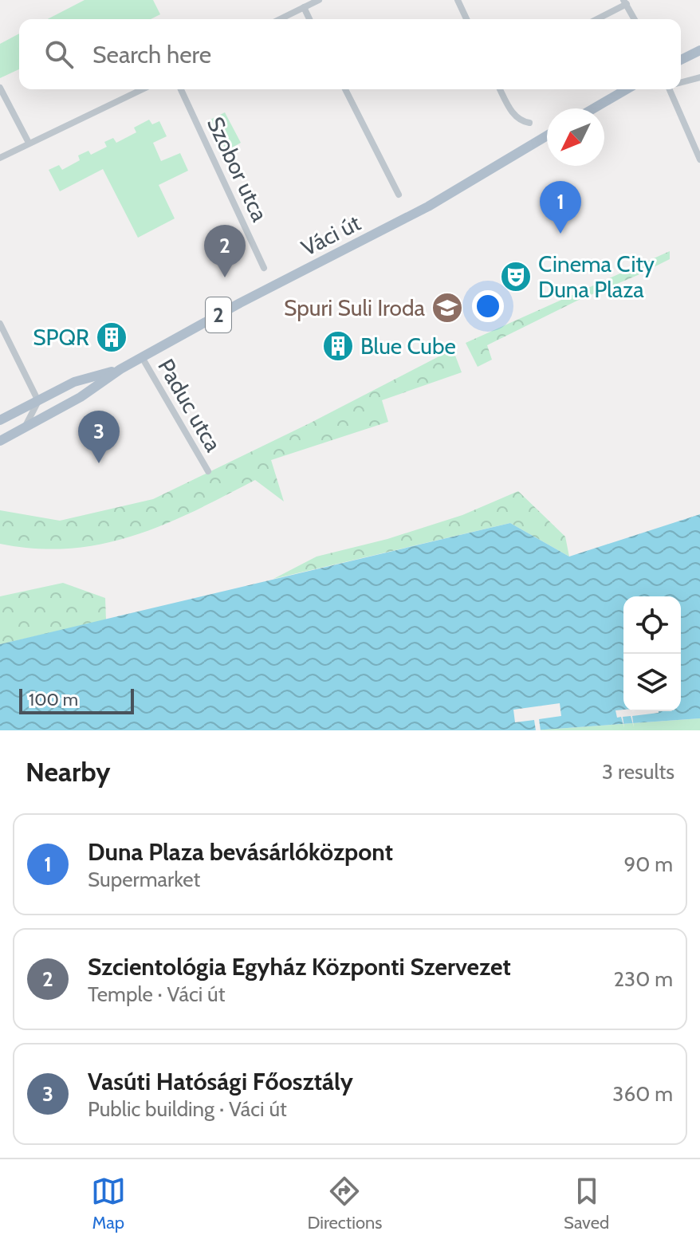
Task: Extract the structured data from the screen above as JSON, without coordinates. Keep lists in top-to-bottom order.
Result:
{
  "streets": {
    "main road": ["Váci út", "2"],
    "street": ["Szobor utca", "Paduc utca"]
  },
  "crossings": [
    ["Váci út", "Paduc utca"]
  ],
  "places": {
    "theatre": ["Cinema City Duna Plaza"],
    "school or university": ["Spuri Suli Iroda"],
    "building": ["SPQR", "Blue Cube"]
  },
  "scale_bar": "100 m",
  "north": "bottom left",
  "page": {
    "search": "Search here",
    "pins": ["1", "2", "3"],
    "scale": "100 m",
    "heading": ["Nearby", "3 results"],
    "list": [
      {
        "mark": "1",
        "name": "Duna Plaza bevásárlóközpont",
        "note": "Supermarket",
        "value": "90 m"
      },
      {
        "mark": "2",
        "name": "Szcientológia Egyház Központi Szervezet",
        "note": "Temple · Váci út",
        "value": "230 m"
      },
      {
        "mark": "3",
        "name": "Vasúti Hatósági Főosztály",
        "note": "Public building · Váci út",
        "value": "360 m"
      }
    ],
    "nav": ["Map", "Directions", "Saved"]
  }
}
